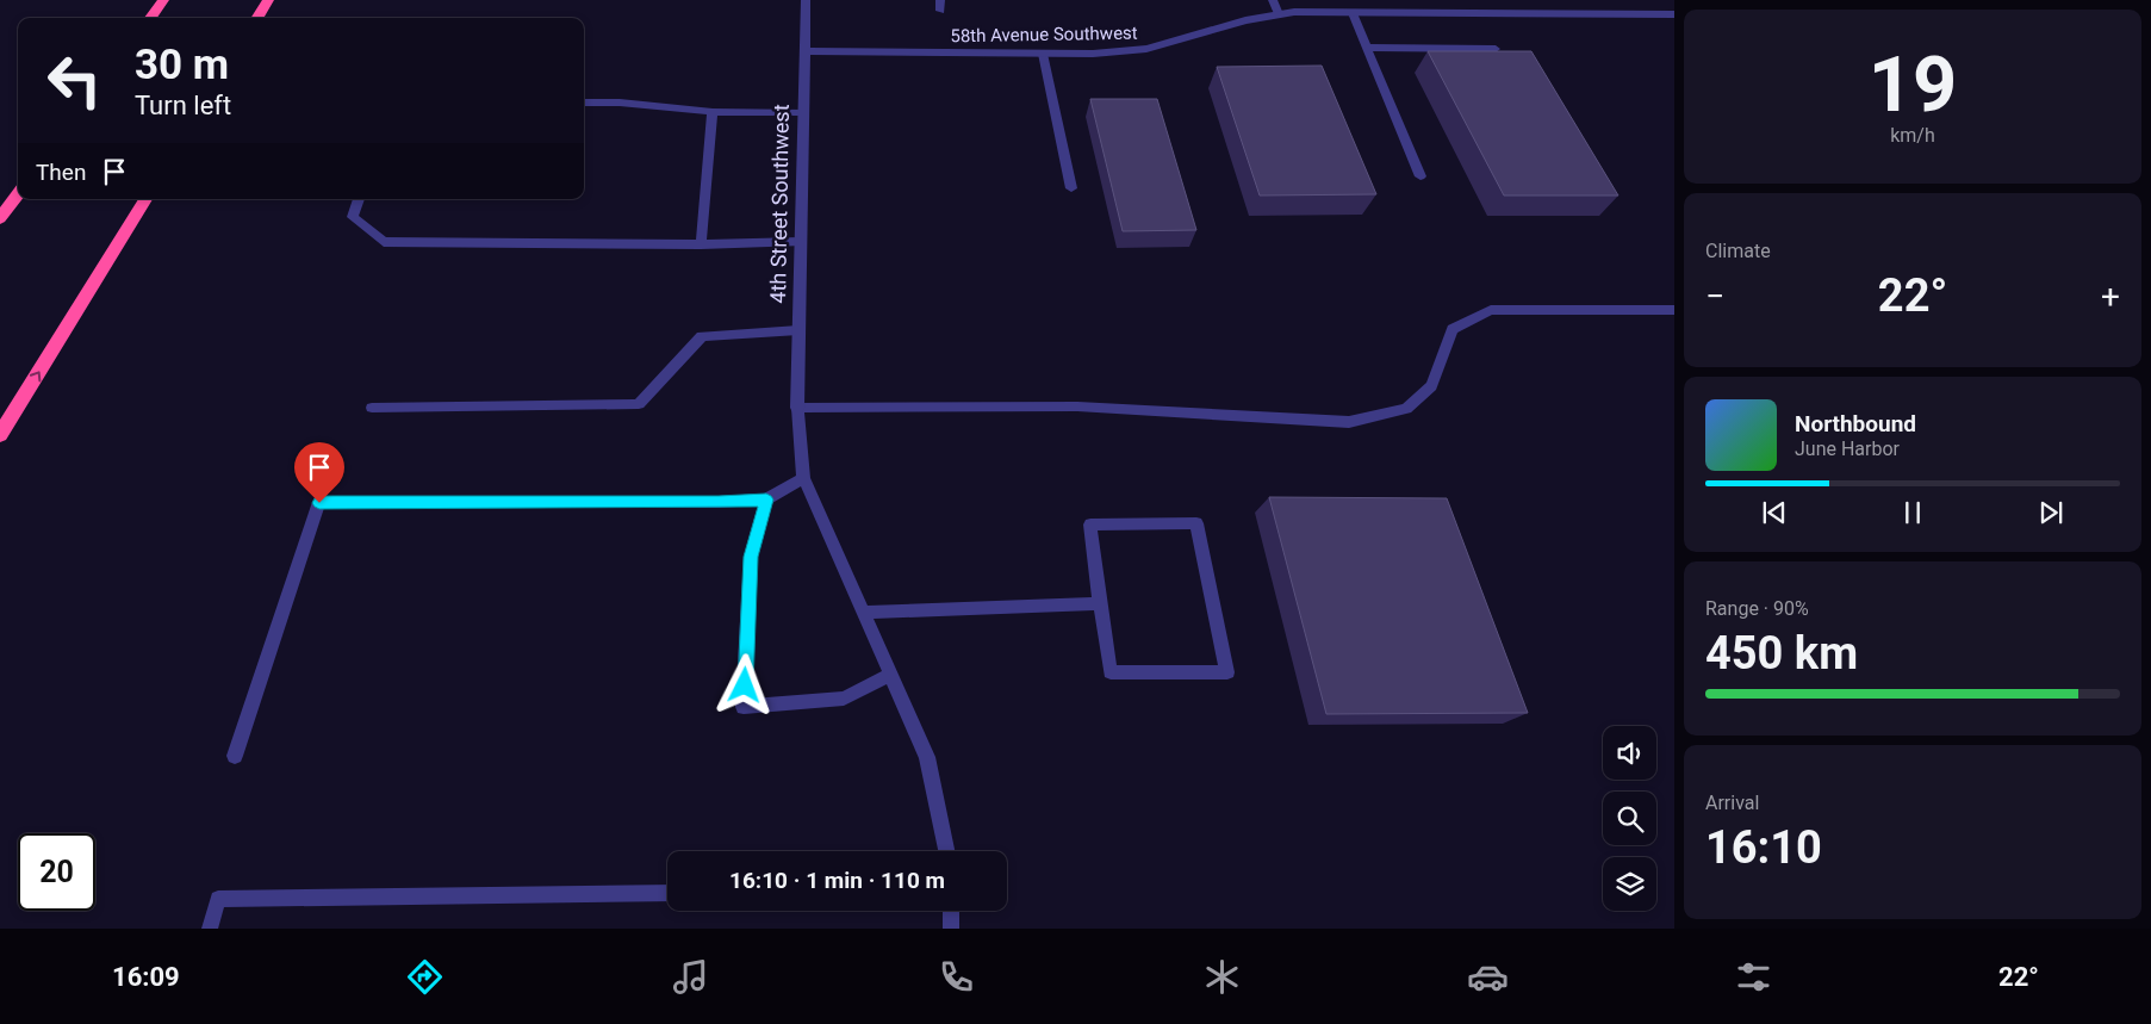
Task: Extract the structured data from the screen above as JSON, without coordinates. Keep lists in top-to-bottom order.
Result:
{
  "streets": {
    "street": ["58th Avenue Southwest", "4th Street Southwest"]
  },
  "crossings": [
    ["58th Avenue Southwest", "4th Street Southwest"]
  ],
  "page": {
    "tile": [
      ["19", "km/h"],
      "Climate",
      ["Range · 90%", "450 km"],
      ["Arrival", "16:10"]
    ],
    "turn": ["30 m", "Turn left"],
    "then": "Then",
    "heat": ["−", "22°", "+"],
    "song": ["Northbound", "June Harbor"],
    "limit": "20",
    "trip": "16:10 · 1 min · 110 m",
    "tabs": ["16:09", "22°"]
  }
}
